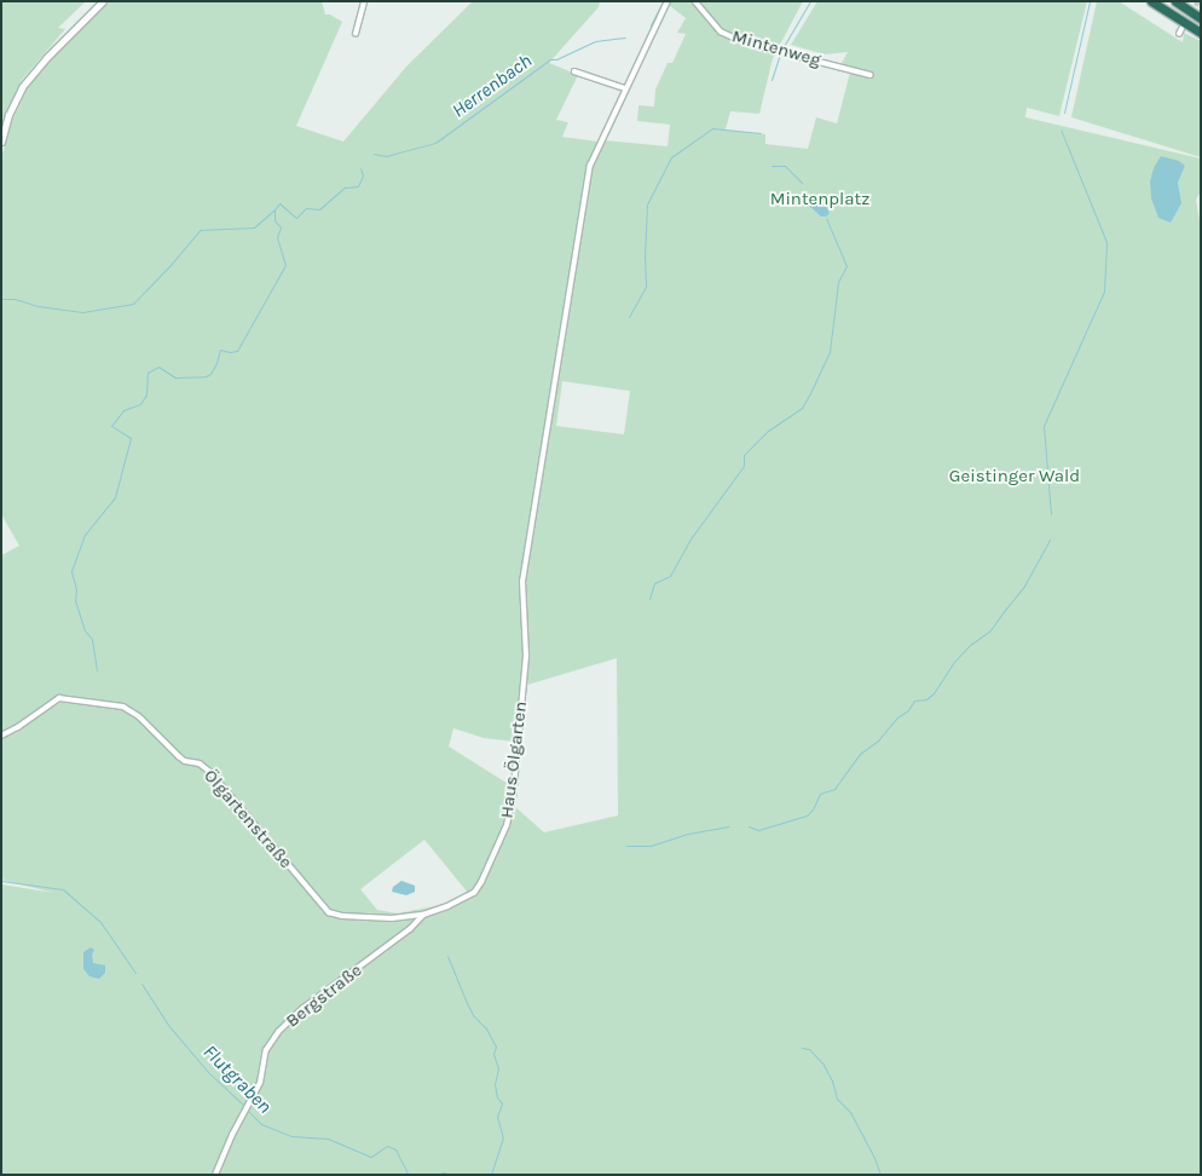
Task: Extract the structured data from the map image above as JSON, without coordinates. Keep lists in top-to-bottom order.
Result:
{
  "streets": {
    "street": [
      "Mintenweg",
      "Haus Ölgarten",
      "Ölgartenstraße",
      "Bergstraße"
    ]
  },
  "crossings": [
    ["Haus Ölgarten", "Ölgartenstraße"],
    ["Haus Ölgarten", "Bergstraße"],
    ["Ölgartenstraße", "Bergstraße"]
  ],
  "water": ["Herrenbach", "Flutgraben"],
  "parks": ["Mintenplatz", "Geistinger Wald"]
}
